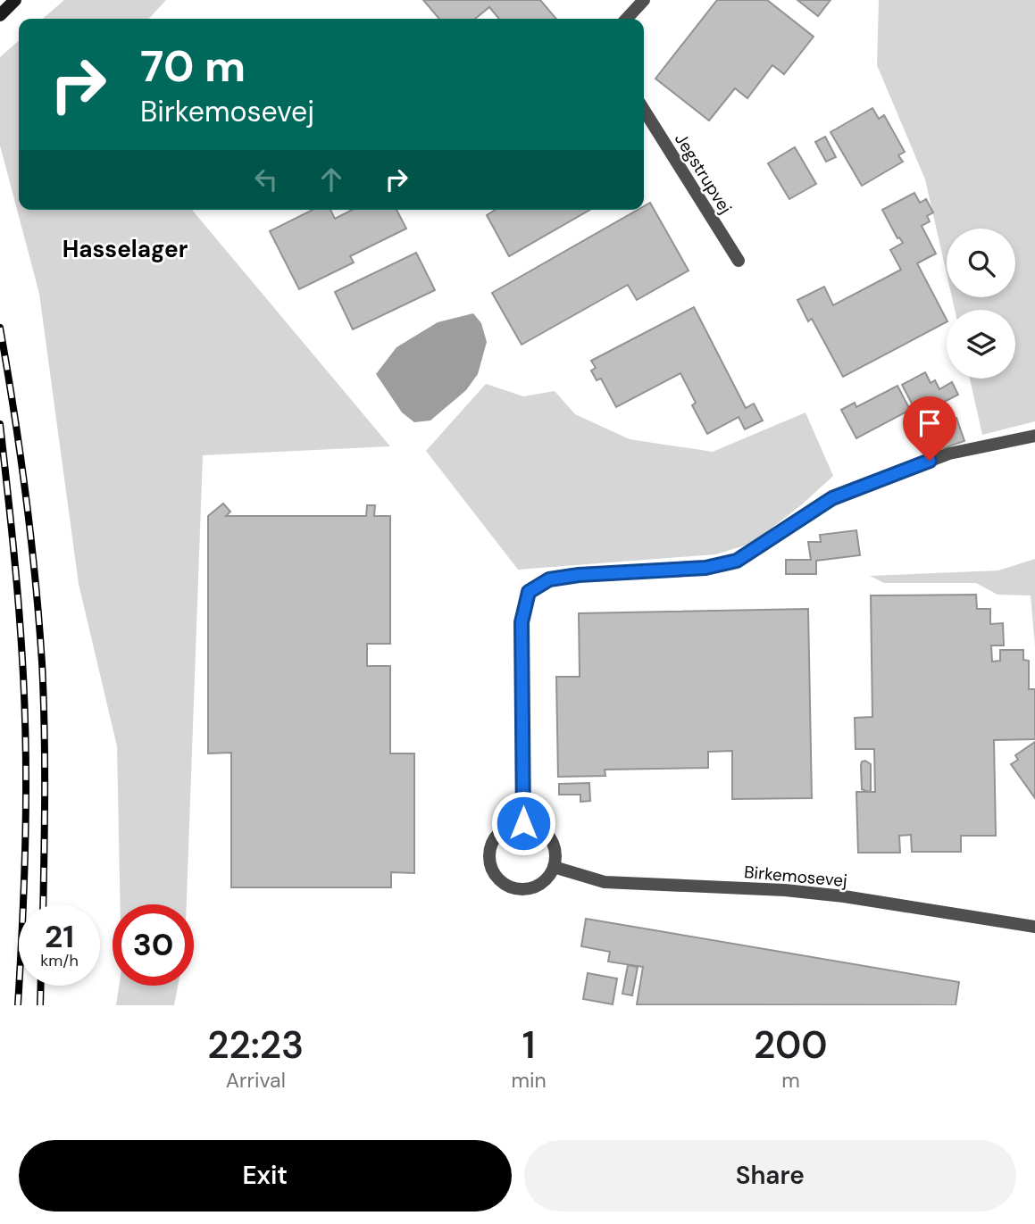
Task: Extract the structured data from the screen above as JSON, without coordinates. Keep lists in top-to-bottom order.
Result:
{
  "streets": {
    "street": ["Jegstrupvej", "Birkemosevej"]
  },
  "districts": ["Hasselager"],
  "page": {
    "turn": ["70 m", "Birkemosevej"],
    "speed": "21 km/h",
    "limit": "30",
    "eta": [
      "22:23",
      "Arrival",
      "1",
      "min",
      "200",
      "m"
    ],
    "buttons": ["Exit", "Share"]
  }
}
